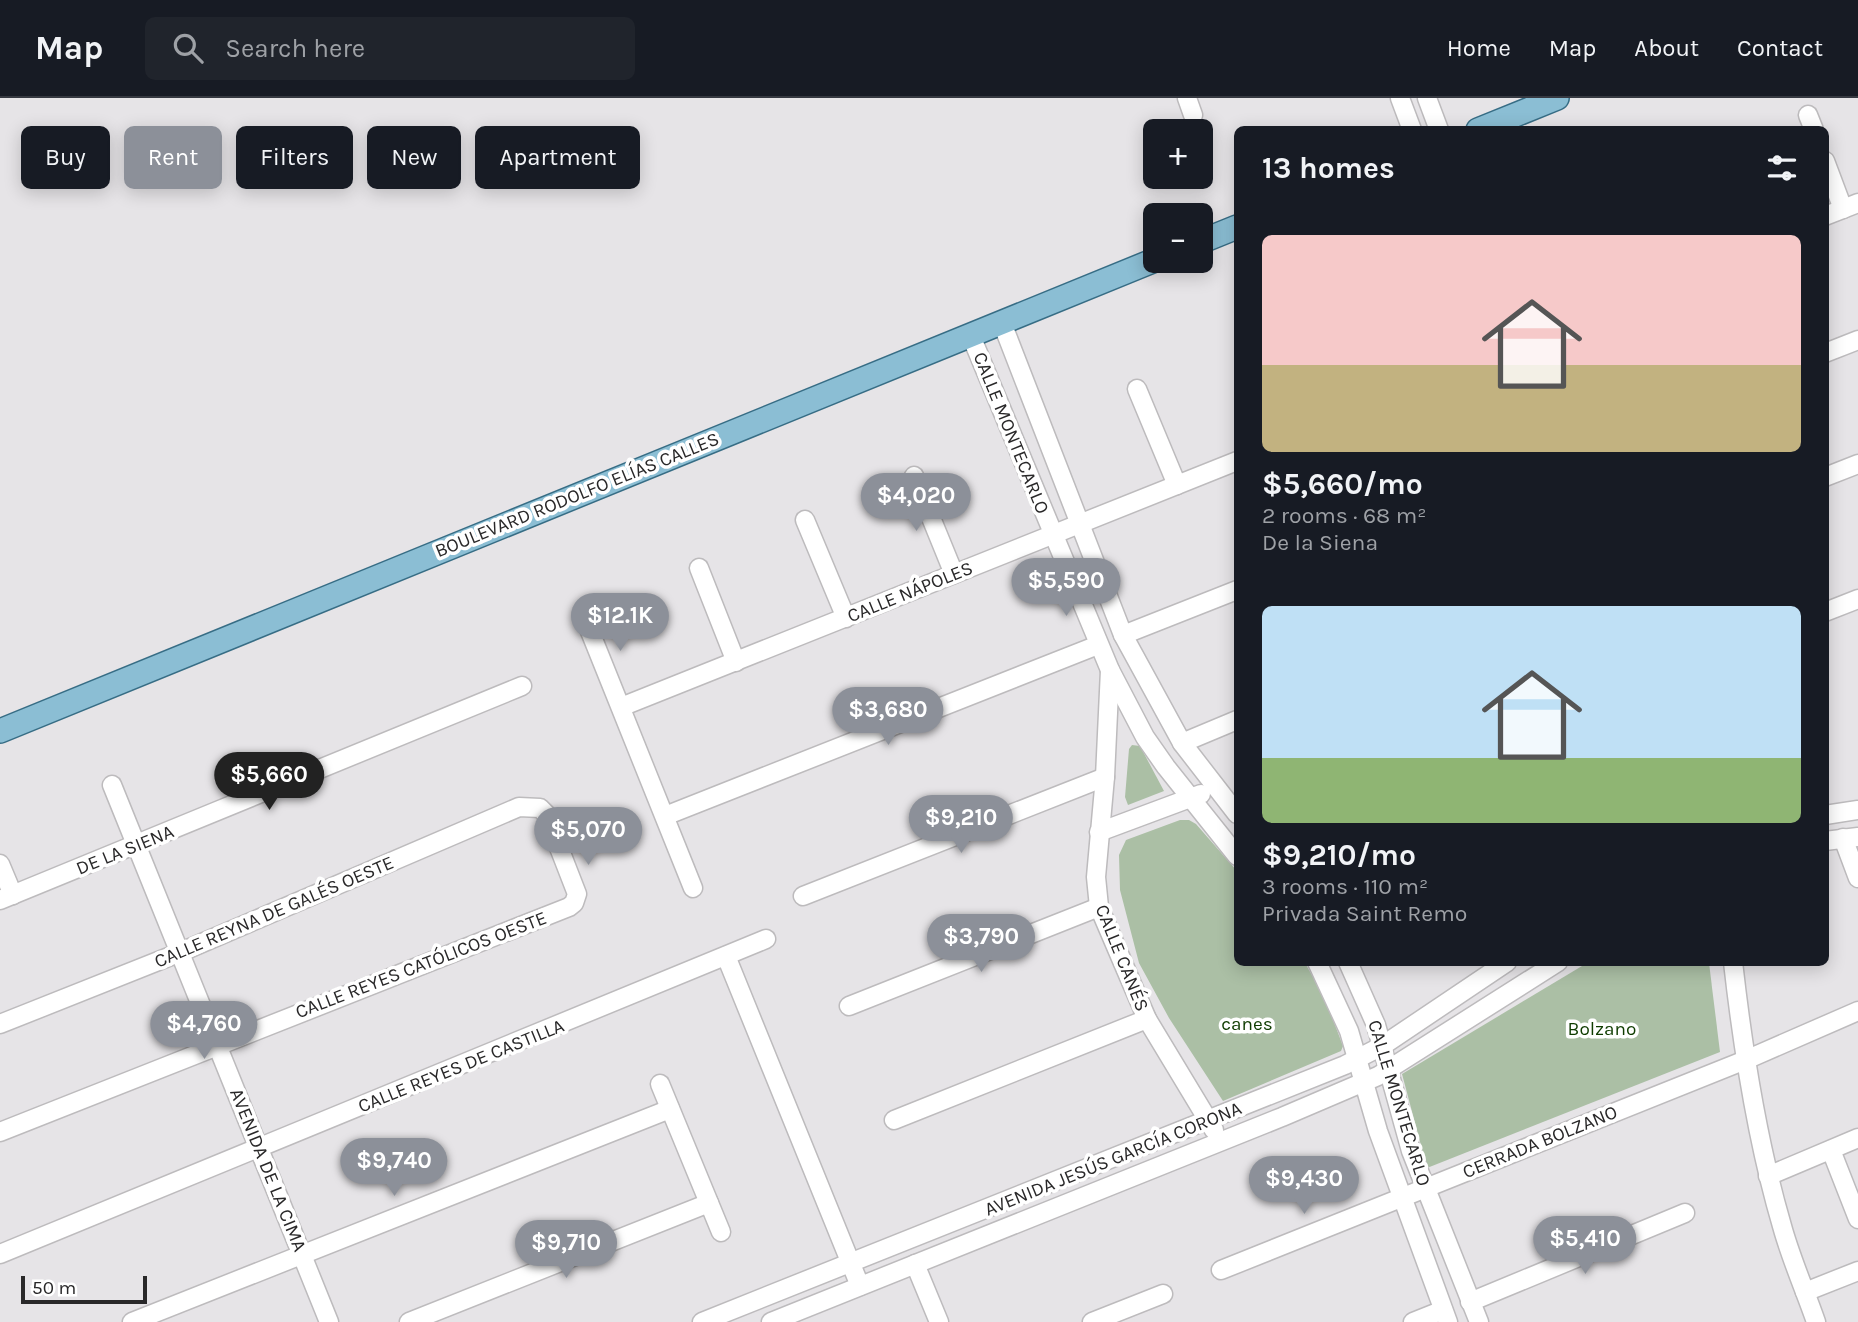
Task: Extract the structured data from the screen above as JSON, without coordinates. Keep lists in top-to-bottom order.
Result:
{
  "streets": {
    "main road": ["BOULEVARD RODOLFO ELÍAS CALLES"],
    "street": [
      "CALLE MONTECARLO",
      "CALLE NÁPOLES",
      "DE LA SIENA",
      "CALLE REYNA DE GALÉS OESTE",
      "CALLE CANÉS",
      "CALLE REYES CATÓLICOS OESTE",
      "CALLE REYES DE CASTILLA",
      "CERRADA BOLZANO",
      "AVENIDA JESÚS GARCÍA CORONA",
      "AVENIDA DE LA CIMA"
    ]
  },
  "crossings": [
    ["CALLE MONTECARLO", "BOULEVARD RODOLFO ELÍAS CALLES"],
    ["CALLE MONTECARLO", "CALLE NÁPOLES"],
    ["CALLE MONTECARLO", "CALLE CANÉS"],
    ["CALLE MONTECARLO", "CERRADA BOLZANO"],
    ["CALLE MONTECARLO", "AVENIDA JESÚS GARCÍA CORONA"],
    ["DE LA SIENA", "AVENIDA DE LA CIMA"],
    ["CALLE REYNA DE GALÉS OESTE", "CALLE REYES CATÓLICOS OESTE"],
    ["CALLE REYNA DE GALÉS OESTE", "AVENIDA DE LA CIMA"],
    ["CALLE CANÉS", "AVENIDA JESÚS GARCÍA CORONA"],
    ["CALLE REYES CATÓLICOS OESTE", "AVENIDA DE LA CIMA"],
    ["CALLE REYES DE CASTILLA", "AVENIDA DE LA CIMA"]
  ],
  "parks": ["canes", "Bolzano"],
  "scale_bar": "50 m",
  "page": {
    "header": "Map",
    "search": "Search here",
    "nav": [
      "Home",
      "Map",
      "About",
      "Contact"
    ],
    "map_buttons": ["+", "−"],
    "chip": [
      "Buy",
      "Rent",
      "Filters",
      "New",
      "Apartment"
    ],
    "heading": "13 homes",
    "list": [
      {
        "name": "$5,660/mo",
        "note": "2 rooms · 68 m² · De la Siena"
      },
      {
        "name": "$9,210/mo",
        "note": "3 rooms · 110 m² · Privada Saint Remo"
      }
    ],
    "price": [
      "$4,020",
      "$5,590",
      "$12.1K",
      "$3,680",
      "$5,660",
      "$9,210",
      "$5,070",
      "$3,790",
      "$4,760",
      "$9,740",
      "$9,430",
      "$5,410",
      "$9,710"
    ],
    "scale": "50 m"
  }
}
